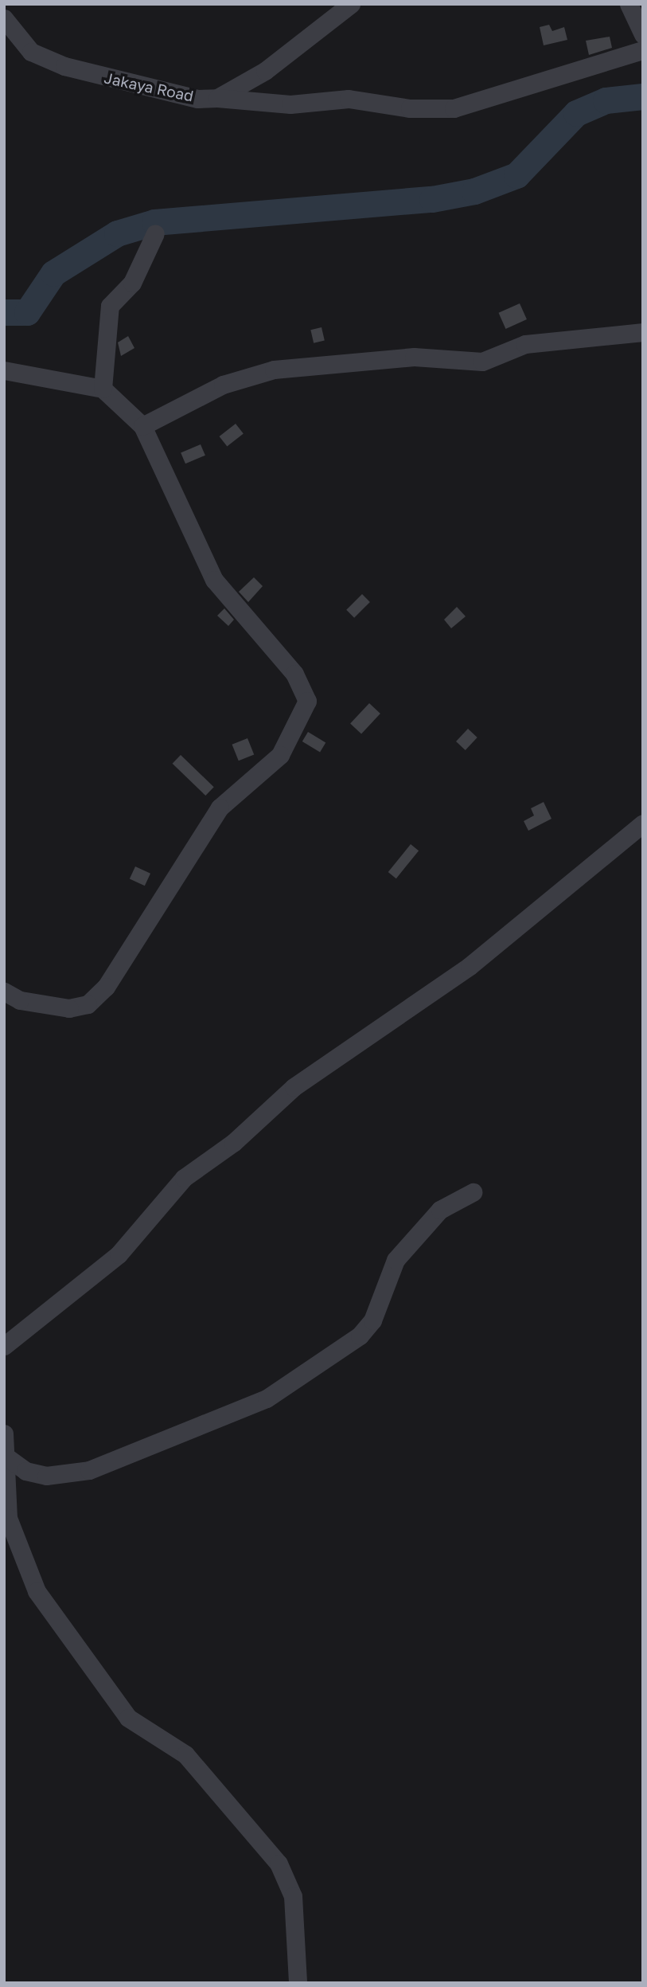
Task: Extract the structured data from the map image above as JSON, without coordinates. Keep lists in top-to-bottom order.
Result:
{
  "streets": {
    "street": ["Jakaya Road"]
  }
}
